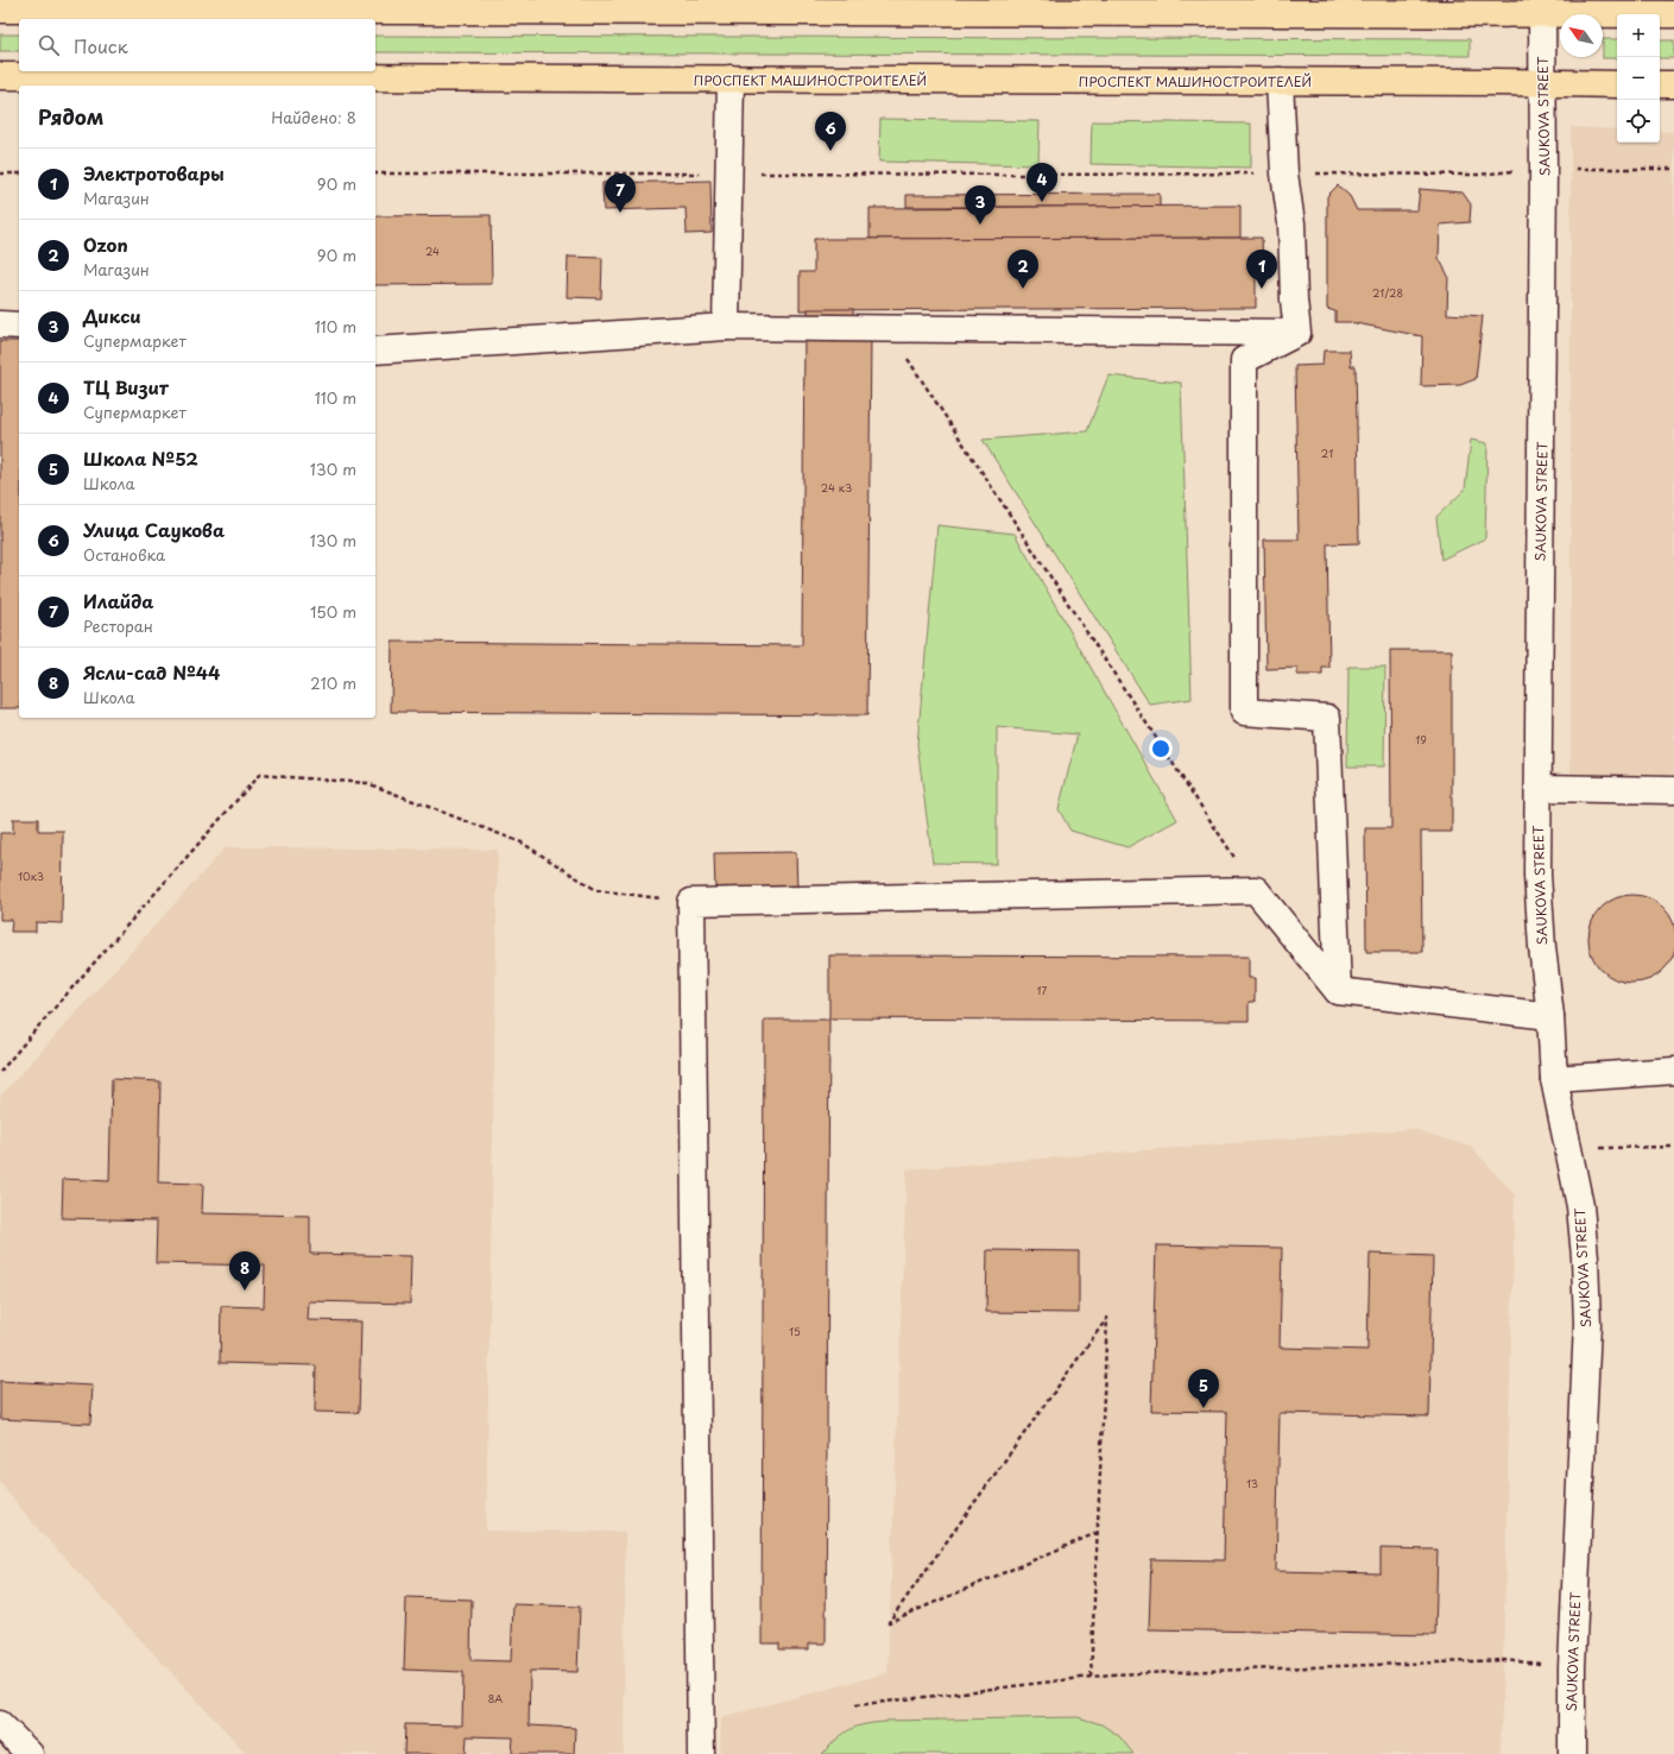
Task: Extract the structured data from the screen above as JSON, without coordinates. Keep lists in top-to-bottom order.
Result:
{
  "streets": {
    "main road": ["ПРОСПЕКТ МАШИНОСТРОИТЕЛЕЙ"],
    "street": ["SAUKOVA STREET"]
  },
  "crossings": [
    ["ПРОСПЕКТ МАШИНОСТРОИТЕЛЕЙ", "SAUKOVA STREET"]
  ],
  "house_numbers": [
    "24",
    "21/28",
    "21",
    "24 к3",
    "19",
    "10к3",
    "17",
    "15",
    "13",
    "8А"
  ],
  "north": "top left",
  "page": {
    "map_buttons": ["+", "−"],
    "search": "Поиск",
    "heading": ["Рядом", "Найдено: 8"],
    "pins": [
      "6",
      "4",
      "7",
      "3",
      "1",
      "2",
      "8",
      "5"
    ],
    "list": [
      {
        "mark": "1",
        "name": "Электротовары",
        "note": "Магазин",
        "value": "90 m"
      },
      {
        "mark": "2",
        "name": "Ozon",
        "note": "Магазин",
        "value": "90 m"
      },
      {
        "mark": "3",
        "name": "Дикси",
        "note": "Супермаркет",
        "value": "110 m"
      },
      {
        "mark": "4",
        "name": "ТЦ Визит",
        "note": "Супермаркет",
        "value": "110 m"
      },
      {
        "mark": "5",
        "name": "Школа №52",
        "note": "Школа",
        "value": "130 m"
      },
      {
        "mark": "6",
        "name": "Улица Саукова",
        "note": "Остановка",
        "value": "130 m"
      },
      {
        "mark": "7",
        "name": "Илайда",
        "note": "Ресторан",
        "value": "150 m"
      },
      {
        "mark": "8",
        "name": "Ясли-сад №44",
        "note": "Школа",
        "value": "210 m"
      }
    ]
  }
}
